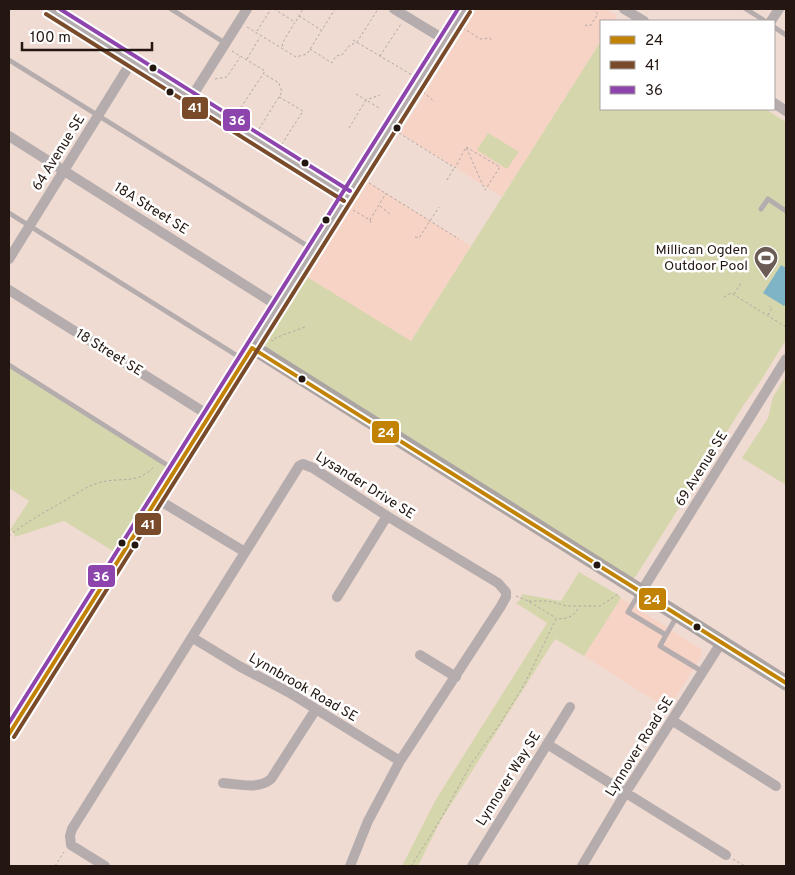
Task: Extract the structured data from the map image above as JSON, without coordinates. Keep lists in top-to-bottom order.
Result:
{
  "streets": {
    "street": [
      "64 Avenue SE",
      "18A Street SE",
      "18 Street SE",
      "69 Avenue SE",
      "Lysander Drive SE",
      "Lynnbrook Road SE",
      "Lynnover Road SE",
      "Lynnover Way SE"
    ]
  },
  "crossings": [
    ["64 Avenue SE", "18A Street SE"],
    ["Lysander Drive SE", "Lynnbrook Road SE"]
  ],
  "places": {
    "sports": ["Millican Ogden Outdoor Pool"]
  },
  "lines": ["transit line 36", "transit line 41", "transit line 24"],
  "legend": ["24", "41", "36"],
  "scale_bar": "100 m"
}
